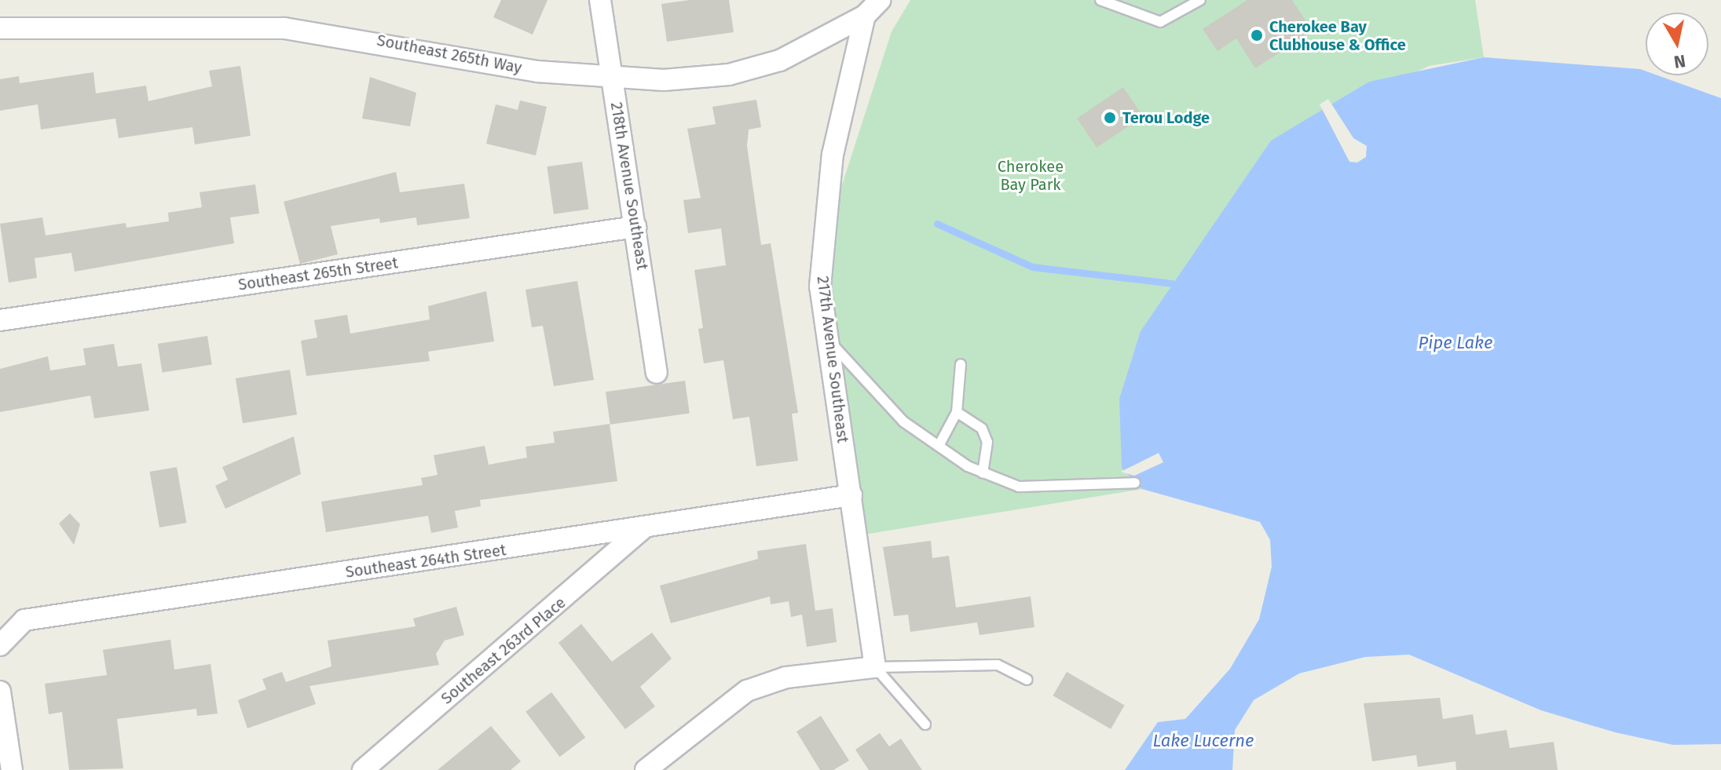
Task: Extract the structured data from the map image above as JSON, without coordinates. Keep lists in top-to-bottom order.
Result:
{
  "streets": {
    "street": [
      "Southeast 265th Way",
      "218th Avenue Southeast",
      "Southeast 265th Street",
      "217th Avenue Southeast",
      "Southeast 264th Street",
      "Southeast 263rd Place"
    ]
  },
  "crossings": [
    ["Southeast 265th Way", "218th Avenue Southeast"],
    ["Southeast 265th Way", "217th Avenue Southeast"],
    ["218th Avenue Southeast", "Southeast 265th Street"],
    ["217th Avenue Southeast", "Southeast 264th Street"],
    ["Southeast 264th Street", "Southeast 263rd Place"]
  ],
  "water": ["Pipe Lake", "Lake Lucerne"],
  "parks": ["Cherokee Bay Park"],
  "places": ["Cherokee Bay Clubhouse & Office", "Terou Lodge"],
  "north": "bottom"
}
